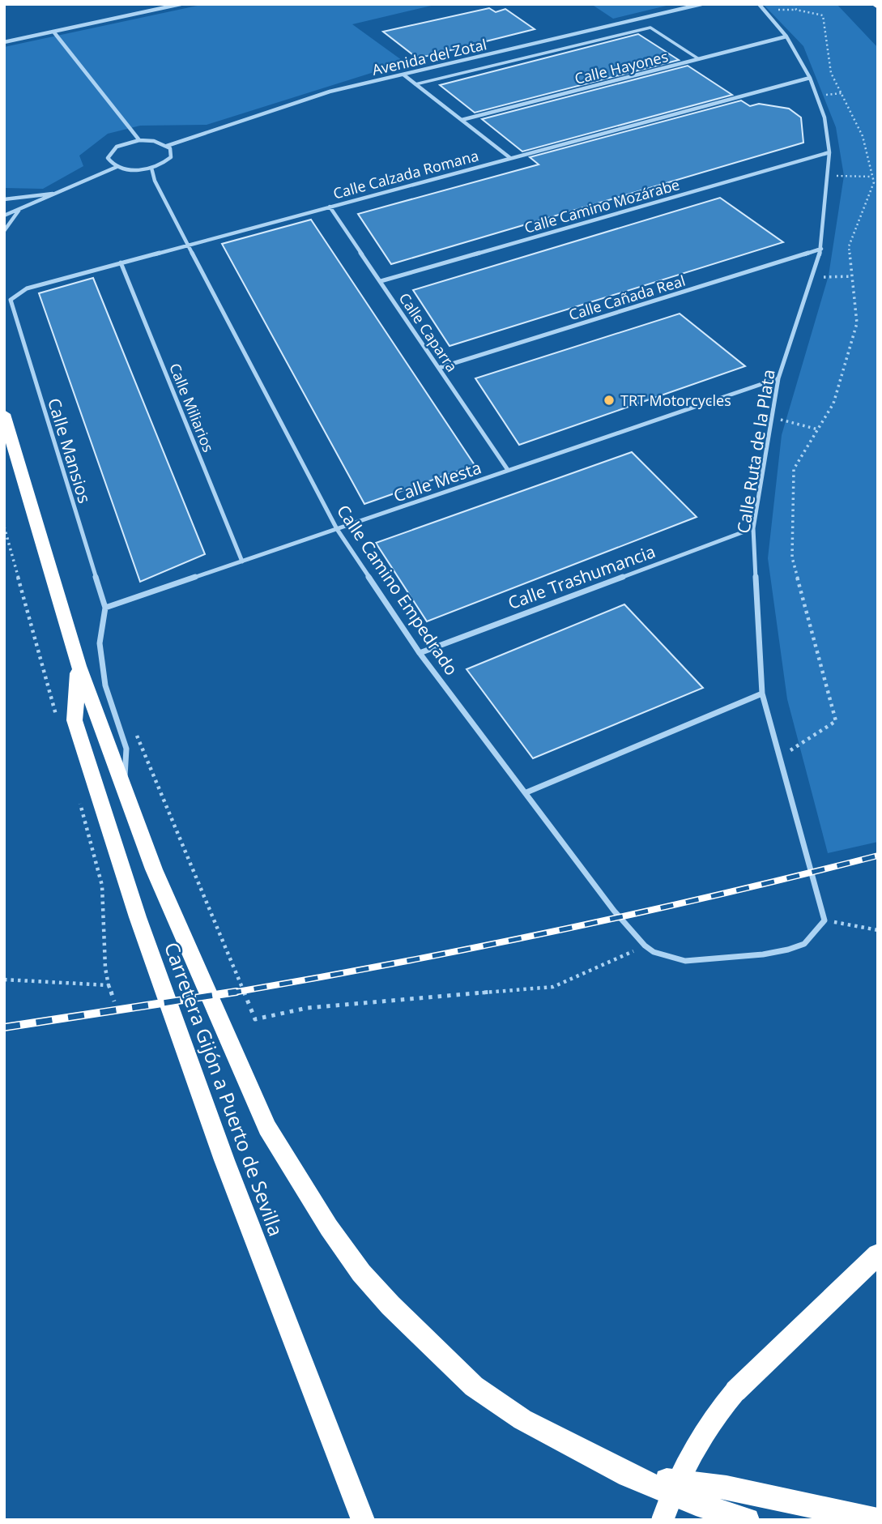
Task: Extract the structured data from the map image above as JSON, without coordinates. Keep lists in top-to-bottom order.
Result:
{
  "streets": {
    "highway": ["Carretera Gijón a Puerto de Sevilla"],
    "street": [
      "Avenida del Zotal",
      "Calle Hayones",
      "Calle Calzada Romana",
      "Calle Camino Mozárabe",
      "Calle Cañada Real",
      "Calle Caparra",
      "Calle Miliarios",
      "Calle Mansios",
      "Calle Ruta de la Plata",
      "Calle Mesta",
      "Calle Trashumancia",
      "Calle Camino Empedrado"
    ]
  },
  "crossings": [
    ["Calle Hayones", "Calle Ruta de la Plata"],
    ["Calle Calzada Romana", "Calle Caparra"],
    ["Calle Calzada Romana", "Calle Miliarios"],
    ["Calle Calzada Romana", "Calle Mansios"],
    ["Calle Calzada Romana", "Calle Ruta de la Plata"],
    ["Calle Calzada Romana", "Calle Camino Empedrado"],
    ["Calle Camino Mozárabe", "Calle Caparra"],
    ["Calle Camino Mozárabe", "Calle Ruta de la Plata"],
    ["Calle Cañada Real", "Calle Caparra"],
    ["Calle Cañada Real", "Calle Ruta de la Plata"],
    ["Calle Caparra", "Calle Mesta"],
    ["Calle Miliarios", "Calle Mesta"],
    ["Calle Mansios", "Calle Mesta"],
    ["Calle Ruta de la Plata", "Calle Mesta"],
    ["Calle Ruta de la Plata", "Calle Trashumancia"],
    ["Calle Mesta", "Calle Camino Empedrado"],
    ["Calle Trashumancia", "Calle Camino Empedrado"]
  ],
  "places": ["TRT Motorcycles"]
}
